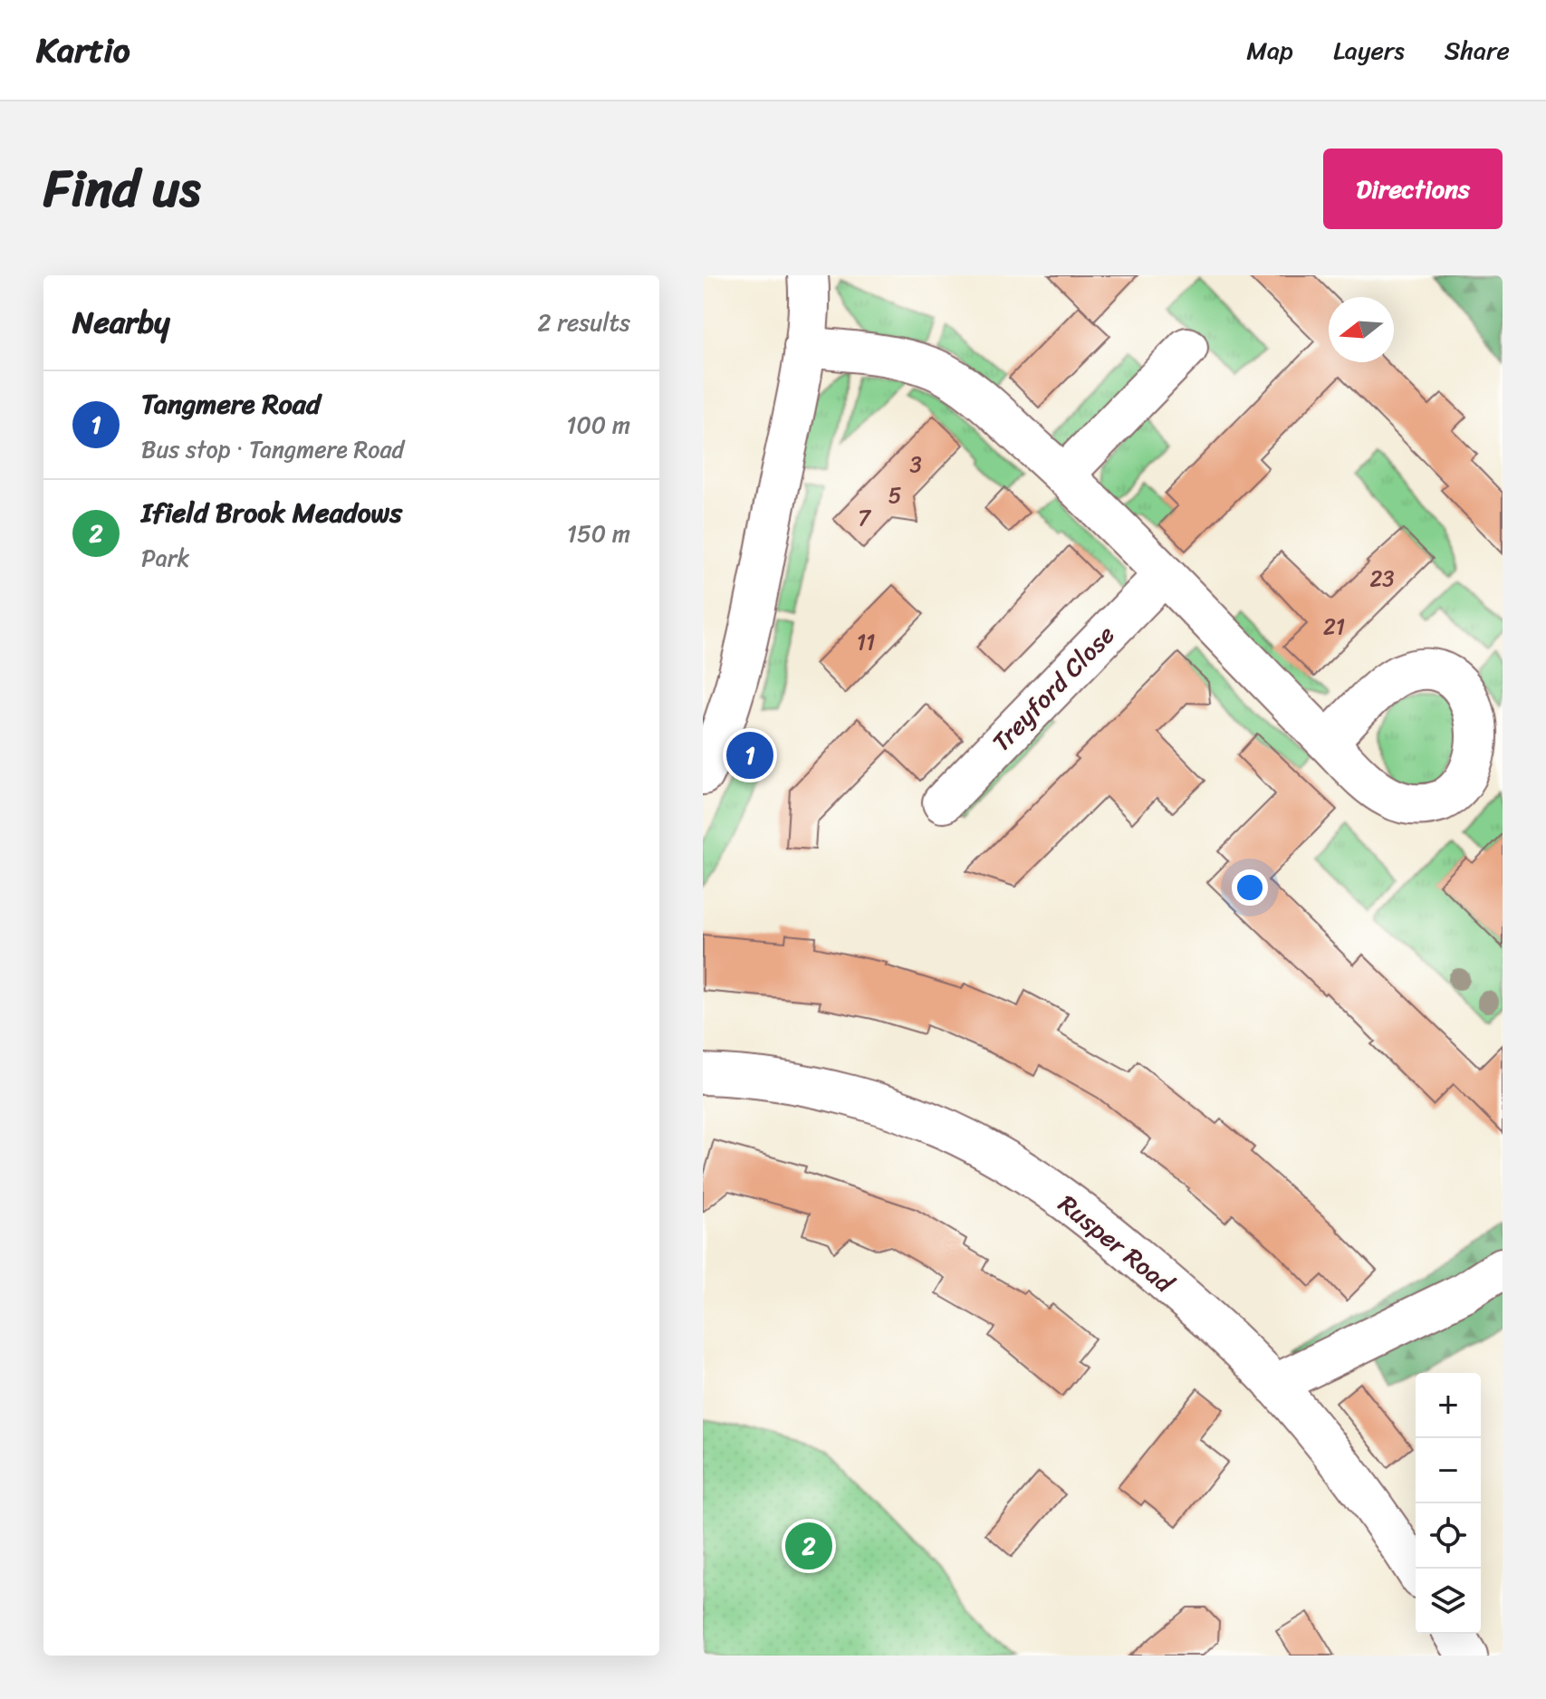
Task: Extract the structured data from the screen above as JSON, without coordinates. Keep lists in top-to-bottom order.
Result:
{
  "streets": {
    "street": ["Treyford Close", "Rusper Road"]
  },
  "house_numbers": [
    "3",
    "5",
    "7",
    "23",
    "21",
    "11"
  ],
  "north": "left",
  "page": {
    "header": "Kartio",
    "nav": ["Map", "Layers", "Share"],
    "title": "Find us",
    "buttons": "Directions",
    "heading": ["Nearby", "2 results"],
    "list": [
      {
        "mark": "1",
        "name": "Tangmere Road",
        "note": "Bus stop · Tangmere Road",
        "value": "100 m"
      },
      {
        "mark": "2",
        "name": "Ifield Brook Meadows",
        "note": "Park",
        "value": "150 m"
      }
    ],
    "pins": ["1", "2"],
    "map_buttons": ["+", "−"]
  }
}
